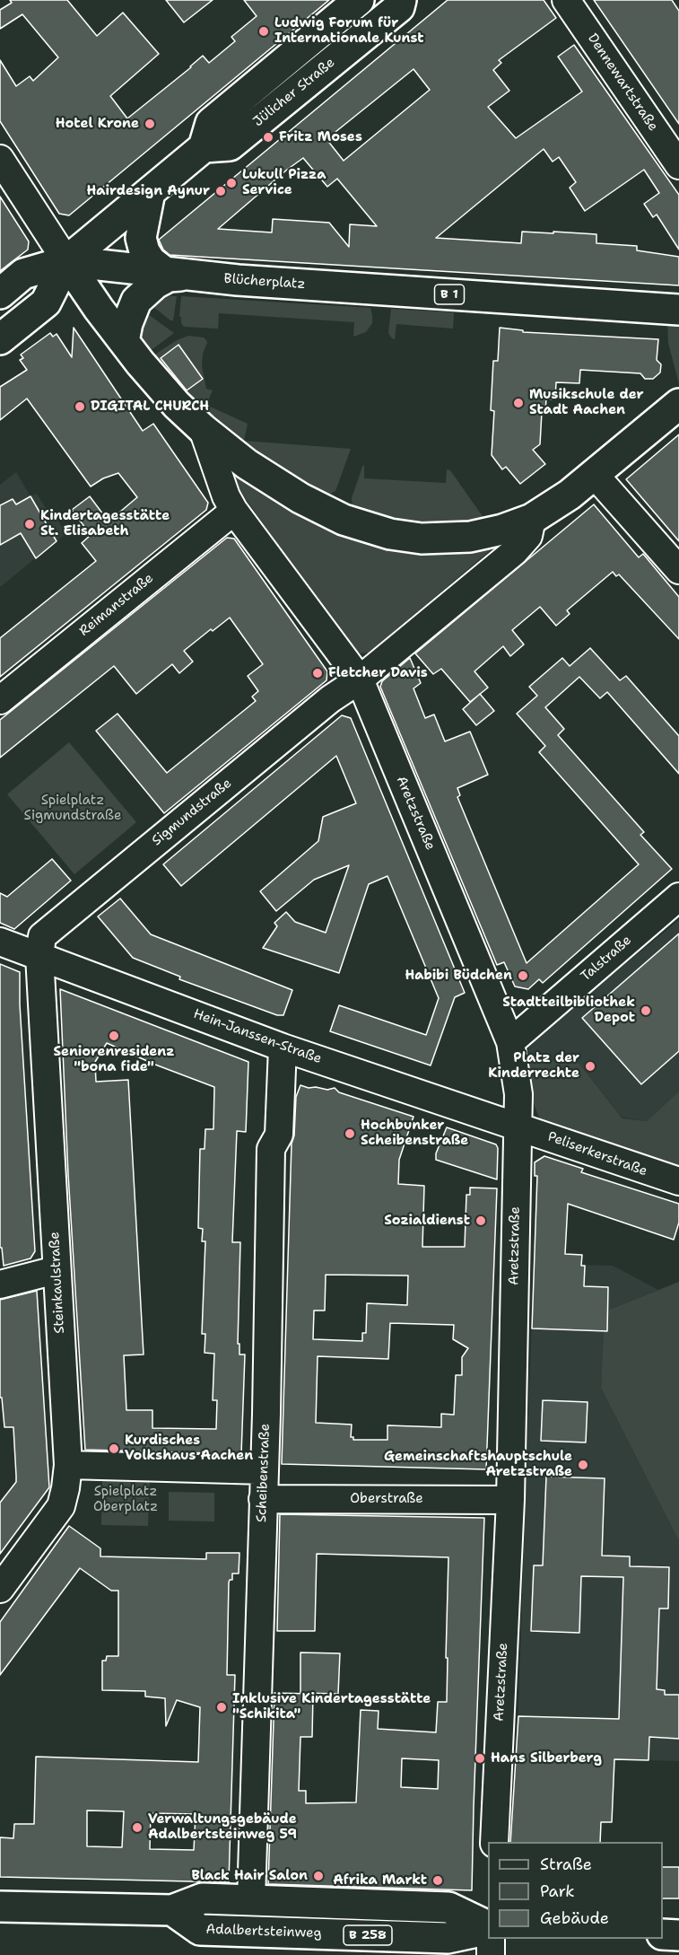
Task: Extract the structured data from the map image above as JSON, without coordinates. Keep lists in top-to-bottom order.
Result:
{
  "streets": {
    "main road": [
      "Jülicher Straße",
      "Blücherplatz",
      "B 1",
      "Adalbertsteinweg",
      "B 258"
    ],
    "street": [
      "Dennewartstraße",
      "Reimanstraße",
      "Sigmundstraße",
      "Aretzstraße",
      "Talstraße",
      "Hein-Janssen-Straße",
      "Peliserkerstraße",
      "Steinkaulstraße",
      "Scheibenstraße",
      "Oberstraße"
    ]
  },
  "crossings": [
    ["Blücherplatz", "B 1"],
    ["Sigmundstraße", "Aretzstraße"],
    ["Sigmundstraße", "Hein-Janssen-Straße"],
    ["Sigmundstraße", "Steinkaulstraße"],
    ["Aretzstraße", "Talstraße"],
    ["Aretzstraße", "Hein-Janssen-Straße"],
    ["Aretzstraße", "Peliserkerstraße"],
    ["Aretzstraße", "Oberstraße"],
    ["Hein-Janssen-Straße", "Peliserkerstraße"],
    ["Hein-Janssen-Straße", "Steinkaulstraße"],
    ["Hein-Janssen-Straße", "Scheibenstraße"],
    ["Scheibenstraße", "Oberstraße"],
    ["Scheibenstraße", "Adalbertsteinweg"]
  ],
  "parks": ["Spielplatz Sigmundstraße", "Spielplatz Oberplatz"],
  "places": [
    "Ludwig Forum für Internationale Kunst",
    "Hotel Krone",
    "Fritz Moses",
    "Lukull Pizza Service",
    "Hairdesign Aynur",
    "Musikschule der Stadt Aachen",
    "DIGITAL CHURCH",
    "Kindertagesstätte St. Elisabeth",
    "Fletcher Davis",
    "Habibi Büdchen",
    "Stadtteilbibliothek Depot",
    "Seniorenresidenz \"bona fide\"",
    "Platz der Kinderrechte",
    "Hochbunker Scheibenstraße",
    "Sozialdienst",
    "Kurdisches Volkshaus Aachen",
    "Gemeinschaftshauptschule Aretzstraße",
    "Inklusive Kindertagesstätte \"Schikita\"",
    "Hans Silberberg",
    "Verwaltungsgebäude Adalbertsteinweg 59",
    "Black Hair Salon",
    "Afrika Markt"
  ],
  "legend": ["Straße", "Park", "Gebäude"]
}
